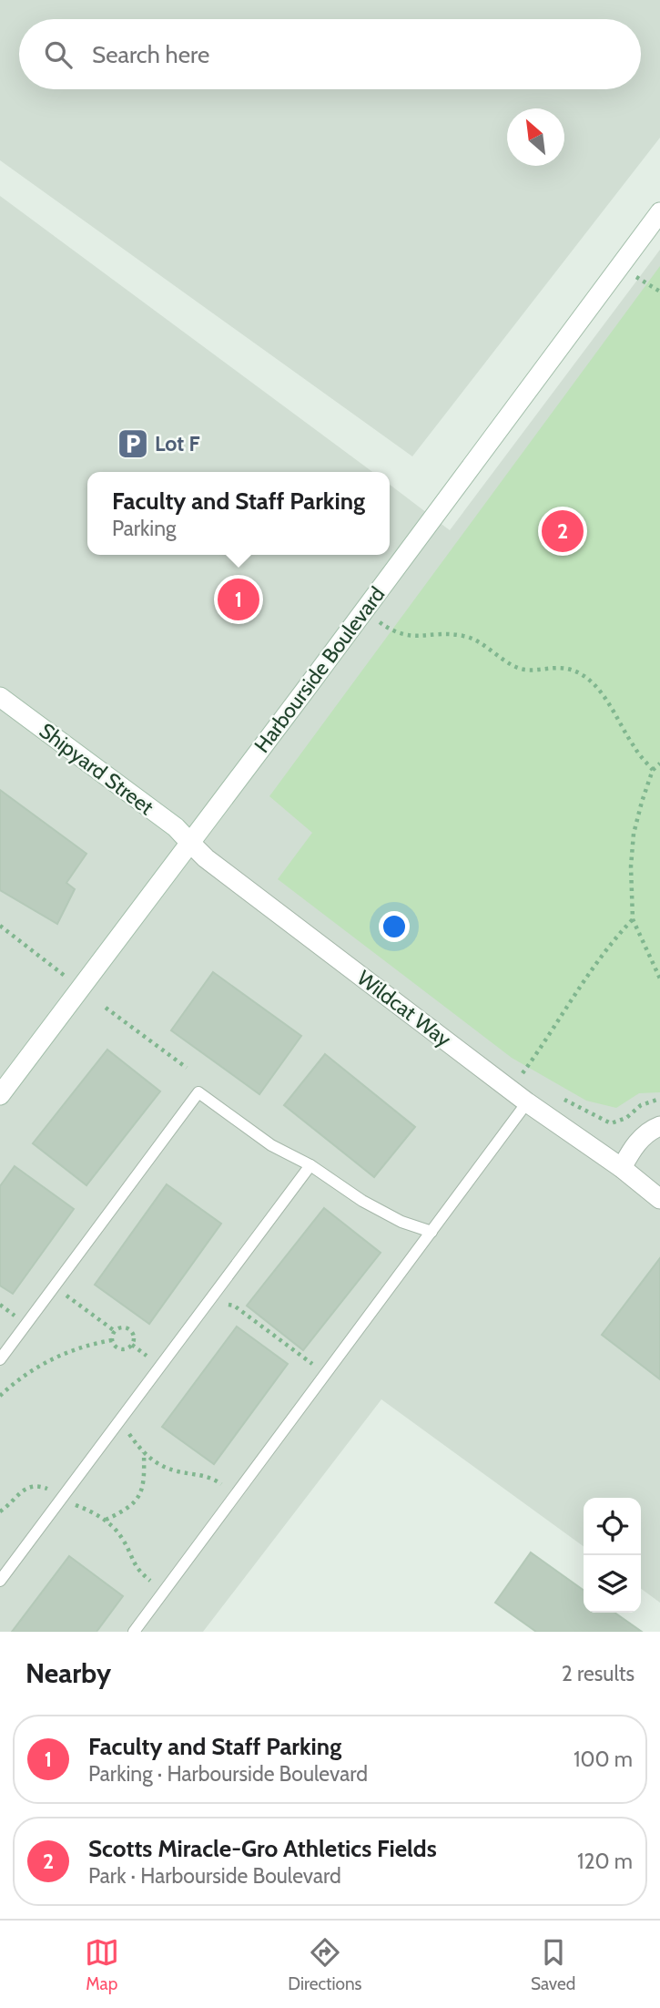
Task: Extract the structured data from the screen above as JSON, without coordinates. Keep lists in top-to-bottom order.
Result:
{
  "streets": {
    "street": ["Harbourside Boulevard", "Shipyard Street", "Wildcat Way"]
  },
  "crossings": [
    ["Harbourside Boulevard", "Shipyard Street"],
    ["Harbourside Boulevard", "Wildcat Way"],
    ["Shipyard Street", "Wildcat Way"]
  ],
  "places": {
    "parking": ["Lot F"]
  },
  "north": "top left",
  "page": {
    "search": "Search here",
    "popup": ["Faculty and Staff Parking", "Parking"],
    "pins": ["2", "1"],
    "heading": ["Nearby", "2 results"],
    "list": [
      {
        "mark": "1",
        "name": "Faculty and Staff Parking",
        "note": "Parking · Harbourside Boulevard",
        "value": "100 m"
      },
      {
        "mark": "2",
        "name": "Scotts Miracle-Gro Athletics Fields",
        "note": "Park · Harbourside Boulevard",
        "value": "120 m"
      }
    ],
    "nav": ["Map", "Directions", "Saved"]
  }
}
